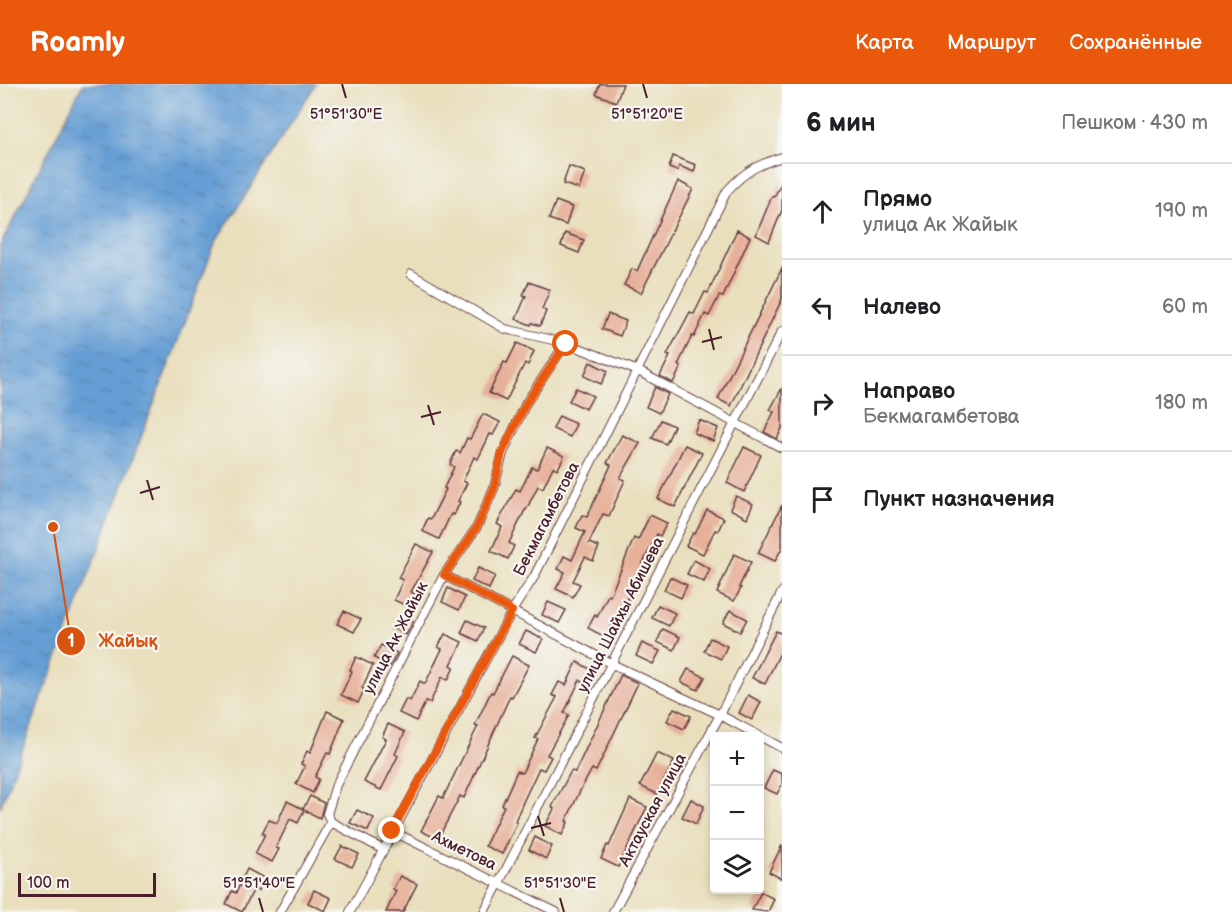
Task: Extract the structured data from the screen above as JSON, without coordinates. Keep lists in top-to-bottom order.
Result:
{
  "streets": {
    "street": [
      "Бекмагамбетова",
      "улица Шайхы Абишева",
      "улица Ак Жайык",
      "Актауская улица",
      "Ахметова"
    ]
  },
  "crossings": [
    ["Бекмагамбетова", "Ахметова"],
    ["улица Шайхы Абишева", "Ахметова"]
  ],
  "places": ["Жайық"],
  "scale_bar": "100 m",
  "page": {
    "header": "Roamly",
    "nav": ["Карта", "Маршрут", "Сохранённые"],
    "heading": ["6 мин", "Пешком · 430 m"],
    "list": [
      ["Прямо", "улица Ак Жайык", "190 m"],
      ["Налево", "60 m"],
      ["Направо", "Бекмагамбетова", "180 m"],
      "Пункт назначения"
    ],
    "map_buttons": ["+", "−"],
    "scale": "100 m"
  },
  "coordinates": ["51°51'30\"E", "51°51'20\"E", "51°51'40\"E"]
}
